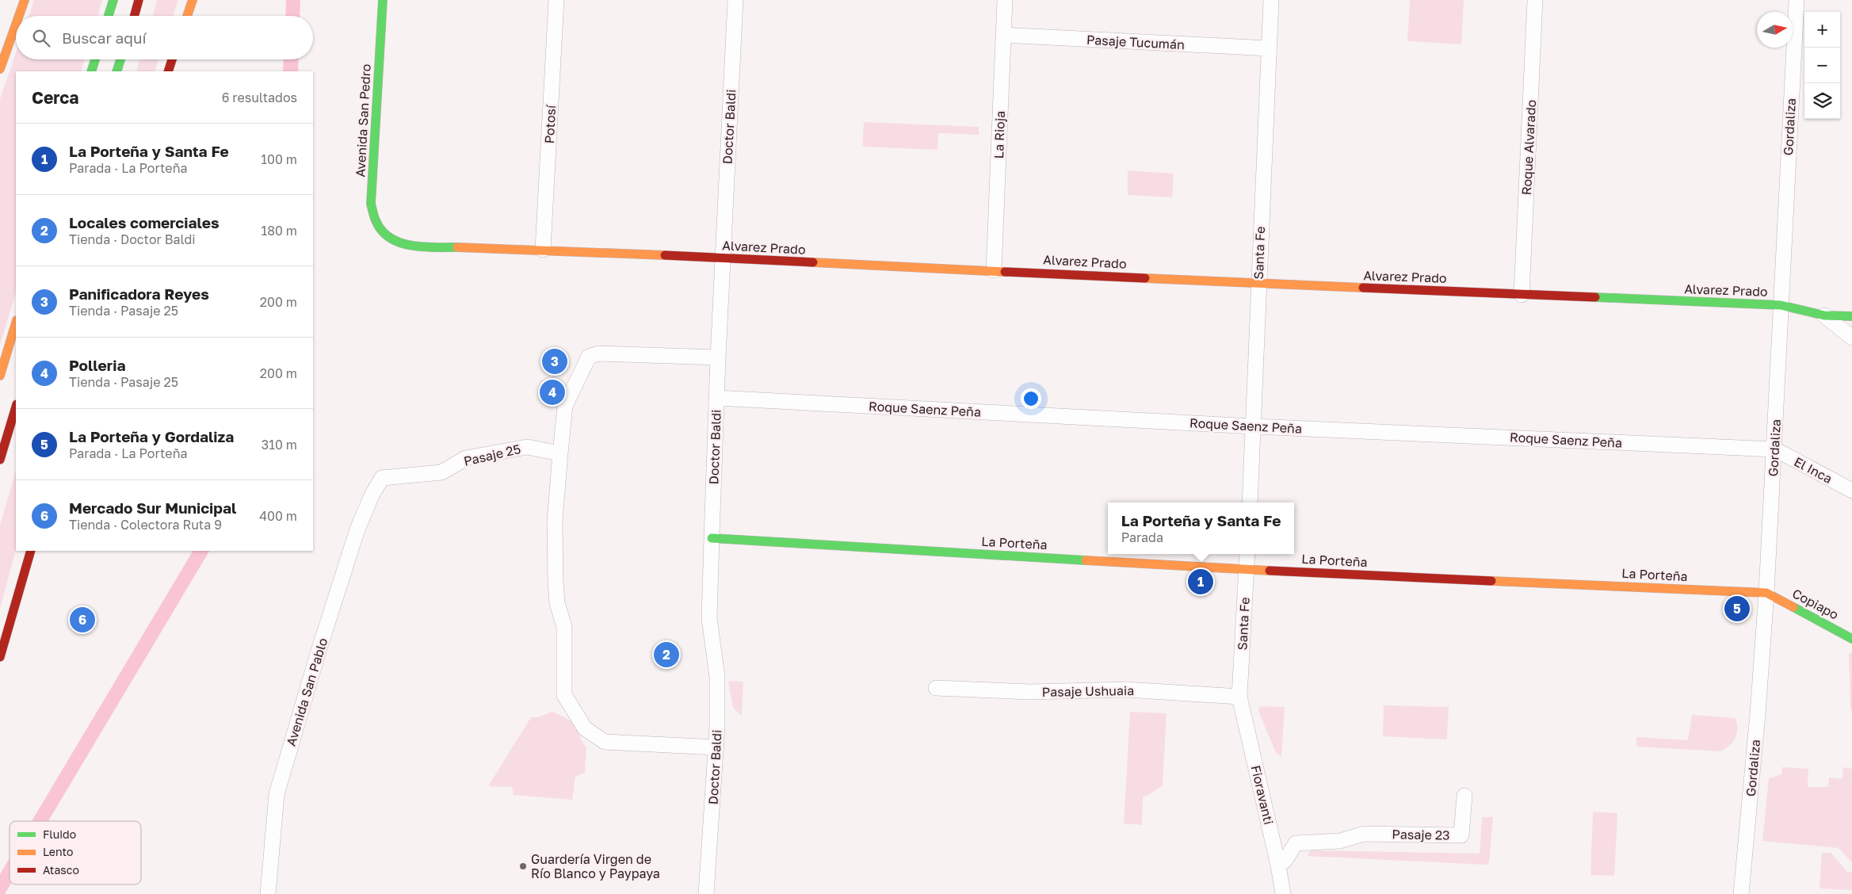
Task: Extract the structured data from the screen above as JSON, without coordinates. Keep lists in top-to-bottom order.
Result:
{
  "streets": {
    "main road": [
      "Avenida San Pedro",
      "Alvarez Prado",
      "La Porteña",
      "Copiapo"
    ],
    "street": [
      "Pasaje Tucumán",
      "Potosí",
      "Doctor Baldi",
      "Gordaliza",
      "La Rioja",
      "Roque Alvarado",
      "Santa Fe",
      "Roque Saenz Peña",
      "Pasaje 25",
      "El Inca",
      "Pasaje Ushuaia",
      "Avenida San Pablo",
      "Fioravanti",
      "Pasaje 23"
    ]
  },
  "crossings": [
    ["Pasaje Tucumán", "La Rioja"],
    ["Pasaje Tucumán", "Santa Fe"],
    ["Avenida San Pedro", "Alvarez Prado"],
    ["Potosí", "Alvarez Prado"],
    ["Doctor Baldi", "Alvarez Prado"],
    ["Doctor Baldi", "Roque Saenz Peña"],
    ["Doctor Baldi", "La Porteña"],
    ["Gordaliza", "Alvarez Prado"],
    ["Gordaliza", "Roque Saenz Peña"],
    ["Gordaliza", "El Inca"],
    ["Gordaliza", "La Porteña"],
    ["Gordaliza", "Copiapo"],
    ["La Rioja", "Alvarez Prado"],
    ["Roque Alvarado", "Alvarez Prado"],
    ["Alvarez Prado", "Santa Fe"],
    ["Santa Fe", "Roque Saenz Peña"],
    ["Santa Fe", "La Porteña"],
    ["Santa Fe", "Pasaje Ushuaia"],
    ["Santa Fe", "Fioravanti"],
    ["Roque Saenz Peña", "El Inca"],
    ["Pasaje 25", "Avenida San Pablo"],
    ["La Porteña", "Copiapo"],
    ["Pasaje Ushuaia", "Fioravanti"],
    ["Fioravanti", "Pasaje 23"]
  ],
  "places": ["Guardería Virgen de Río Blanco y Paypaya"],
  "legend": ["Fluido", "Lento", "Atasco"],
  "north": "right",
  "page": {
    "map_buttons": ["+", "−"],
    "search": "Buscar aquí",
    "heading": ["Cerca", "6 resultados"],
    "list": [
      {
        "mark": "1",
        "name": "La Porteña y Santa Fe",
        "note": "Parada · La Porteña",
        "value": "100 m"
      },
      {
        "mark": "2",
        "name": "Locales comerciales",
        "note": "Tienda · Doctor Baldi",
        "value": "180 m"
      },
      {
        "mark": "3",
        "name": "Panificadora Reyes",
        "note": "Tienda · Pasaje 25",
        "value": "200 m"
      },
      {
        "mark": "4",
        "name": "Polleria",
        "note": "Tienda · Pasaje 25",
        "value": "200 m"
      },
      {
        "mark": "5",
        "name": "La Porteña y Gordaliza",
        "note": "Parada · La Porteña",
        "value": "310 m"
      },
      {
        "mark": "6",
        "name": "Mercado Sur Municipal",
        "note": "Tienda · Colectora Ruta 9",
        "value": "400 m"
      }
    ],
    "pins": [
      "3",
      "4",
      "1",
      "5",
      "6",
      "2"
    ],
    "popup": ["La Porteña y Santa Fe", "Parada"]
  }
}
